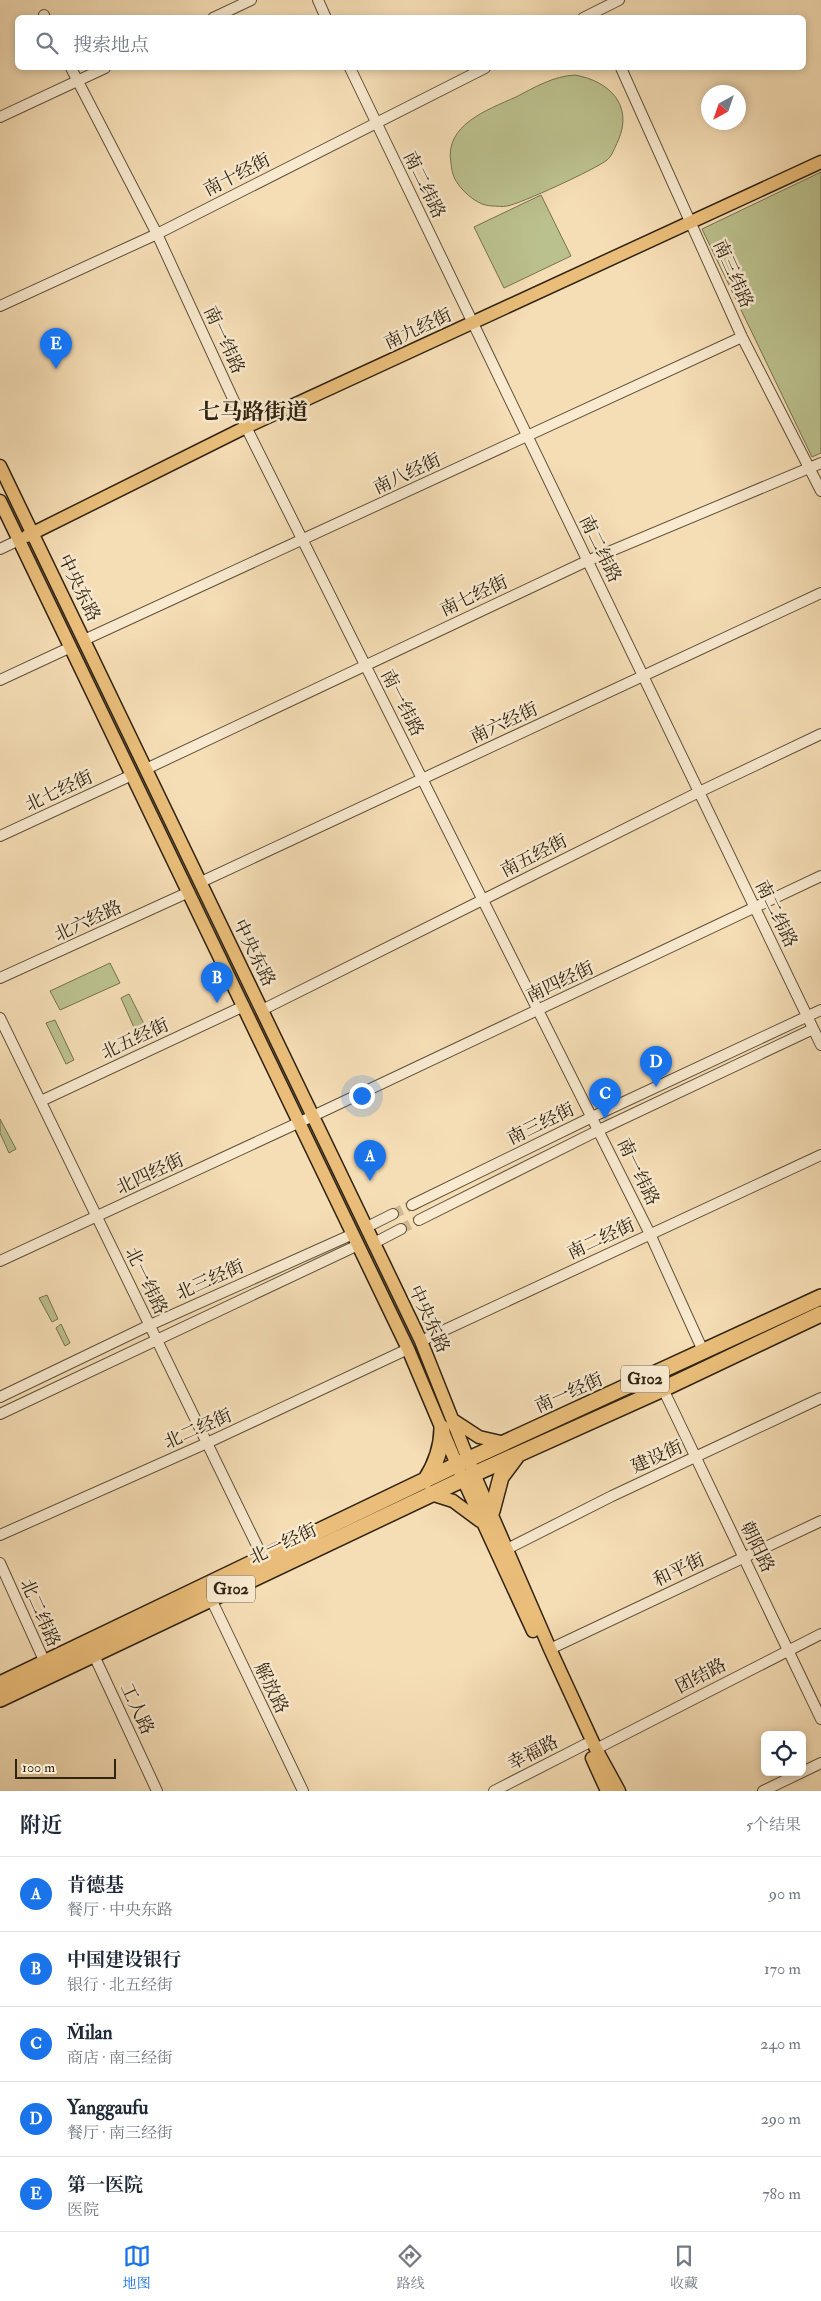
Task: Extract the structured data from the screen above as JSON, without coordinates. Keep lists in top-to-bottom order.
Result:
{
  "streets": {
    "highway": ["G102", "南一经街", "北一经街"],
    "main road": ["南九经街", "中央东路"],
    "street": [
      "南十经街",
      "南二纬路",
      "南三纬路",
      "南一纬路",
      "南八经街",
      "南七经街",
      "南六经街",
      "北七经街",
      "南五经街",
      "北六经路",
      "南四经街",
      "北五经街",
      "南三经街",
      "北四经街",
      "南二经街",
      "北三经街",
      "北一纬路",
      "北二经街",
      "建设街",
      "朝阳路",
      "和平街",
      "北二纬路",
      "团结路",
      "解放路",
      "工人路",
      "幸福路"
    ]
  },
  "crossings": [
    ["南十经街", "南二纬路"],
    ["南十经街", "南一纬路"],
    ["南二纬路", "南九经街"],
    ["南二纬路", "南八经街"],
    ["南二纬路", "南七经街"],
    ["南二纬路", "南六经街"],
    ["南二纬路", "南五经街"],
    ["南二纬路", "南四经街"],
    ["南二纬路", "南三经街"],
    ["南三纬路", "南九经街"],
    ["南三纬路", "南八经街"],
    ["南三纬路", "南七经街"],
    ["南九经街", "南一纬路"],
    ["南九经街", "中央东路"],
    ["南一纬路", "南八经街"],
    ["南一纬路", "南七经街"],
    ["南一纬路", "南六经街"],
    ["南一纬路", "南五经街"],
    ["南一纬路", "南四经街"],
    ["南一纬路", "南三经街"],
    ["南一纬路", "南二经街"],
    ["南一纬路", "南一经街"],
    ["南八经街", "中央东路"],
    ["中央东路", "南七经街"],
    ["中央东路", "南六经街"],
    ["中央东路", "北七经街"],
    ["中央东路", "南五经街"],
    ["中央东路", "北六经路"],
    ["中央东路", "南四经街"],
    ["中央东路", "北五经街"],
    ["中央东路", "北四经街"],
    ["中央东路", "南二经街"],
    ["中央东路", "北三经街"],
    ["中央东路", "南一经街"],
    ["中央东路", "北二经街"],
    ["中央东路", "北一经街"],
    ["南四经街", "北四经街"],
    ["北五经街", "北一纬路"],
    ["北四经街", "北一纬路"],
    ["北三经街", "北一纬路"],
    ["北一纬路", "北二经街"],
    ["北一纬路", "北一经街"],
    ["南一经街", "北一经街"],
    ["南一经街", "朝阳路"],
    ["建设街", "朝阳路"],
    ["北一经街", "北二纬路"],
    ["北一经街", "解放路"],
    ["北一经街", "工人路"],
    ["朝阳路", "和平街"],
    ["朝阳路", "团结路"],
    ["团结路", "幸福路"]
  ],
  "districts": ["七马路街道"],
  "scale_bar": "100 m",
  "north": "bottom left",
  "page": {
    "search": "搜索地点",
    "pins": [
      "E",
      "B",
      "D",
      "C",
      "A"
    ],
    "scale": "100 m",
    "heading": ["附近", "5个结果"],
    "list": [
      {
        "mark": "A",
        "name": "肯德基",
        "note": "餐厅 · 中央东路",
        "value": "90 m"
      },
      {
        "mark": "B",
        "name": "中国建设银行",
        "note": "银行 · 北五经街",
        "value": "170 m"
      },
      {
        "mark": "C",
        "name": "M̈ilan",
        "note": "商店 · 南三经街",
        "value": "240 m"
      },
      {
        "mark": "D",
        "name": "Yanggaufu",
        "note": "餐厅 · 南三经街",
        "value": "290 m"
      },
      {
        "mark": "E",
        "name": "第一医院",
        "note": "医院",
        "value": "780 m"
      }
    ],
    "nav": ["地图", "路线", "收藏"]
  }
}
